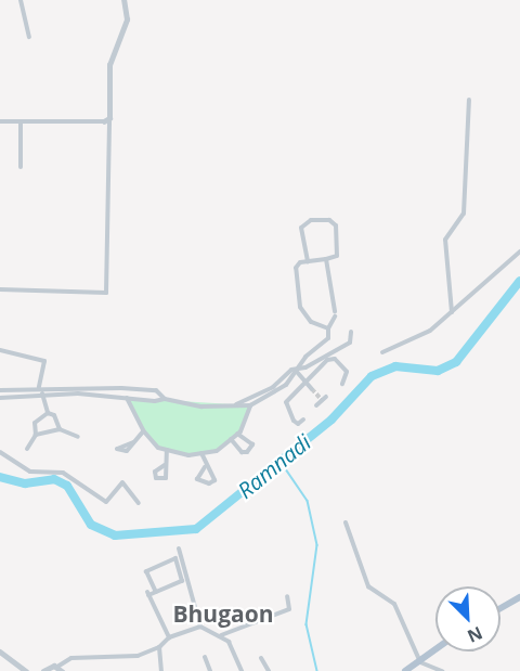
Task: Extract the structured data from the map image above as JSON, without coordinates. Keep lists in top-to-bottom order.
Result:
{
  "districts": ["Bhugaon"],
  "water": ["Ramnadi"],
  "north": "bottom right"
}
